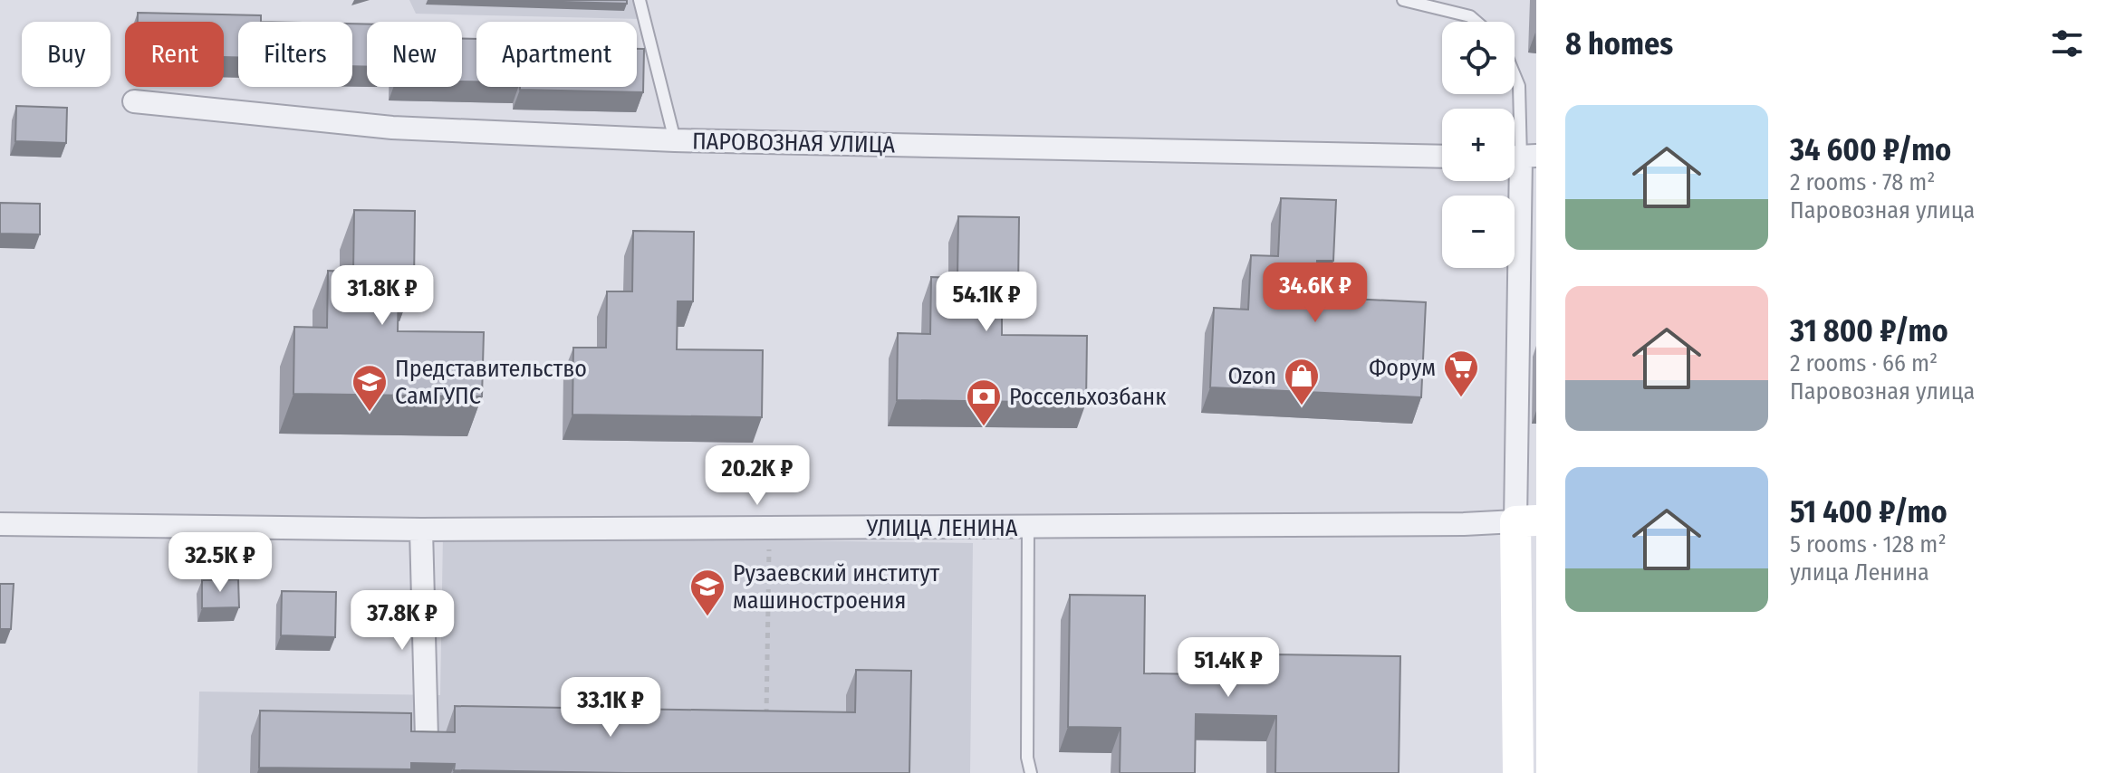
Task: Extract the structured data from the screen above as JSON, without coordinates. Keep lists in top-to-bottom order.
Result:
{
  "streets": {
    "street": ["ПАРОВОЗНАЯ УЛИЦА", "УЛИЦА ЛЕНИНА"]
  },
  "places": {
    "supermarket": ["Форум"],
    "shop": ["Ozon"],
    "school or university": ["Представительство СамГУПС", "Рузаевский институт машиностроения"],
    "bank": ["Россельхозбанк"]
  },
  "page": {
    "heading": "8 homes",
    "map_buttons": ["+", "−"],
    "chip": [
      "Buy",
      "Rent",
      "Filters",
      "New",
      "Apartment"
    ],
    "list": [
      {
        "name": "34 600 ₽/mo",
        "note": "2 rooms · 78 m² · Паровозная улица"
      },
      {
        "name": "31 800 ₽/mo",
        "note": "2 rooms · 66 m² · Паровозная улица"
      },
      {
        "name": "51 400 ₽/mo",
        "note": "5 rooms · 128 m² · улица Ленина"
      }
    ],
    "price": [
      "34.6K ₽",
      "31.8K ₽",
      "54.1K ₽",
      "20.2K ₽",
      "32.5K ₽",
      "37.8K ₽",
      "51.4K ₽",
      "33.1K ₽"
    ]
  }
}
